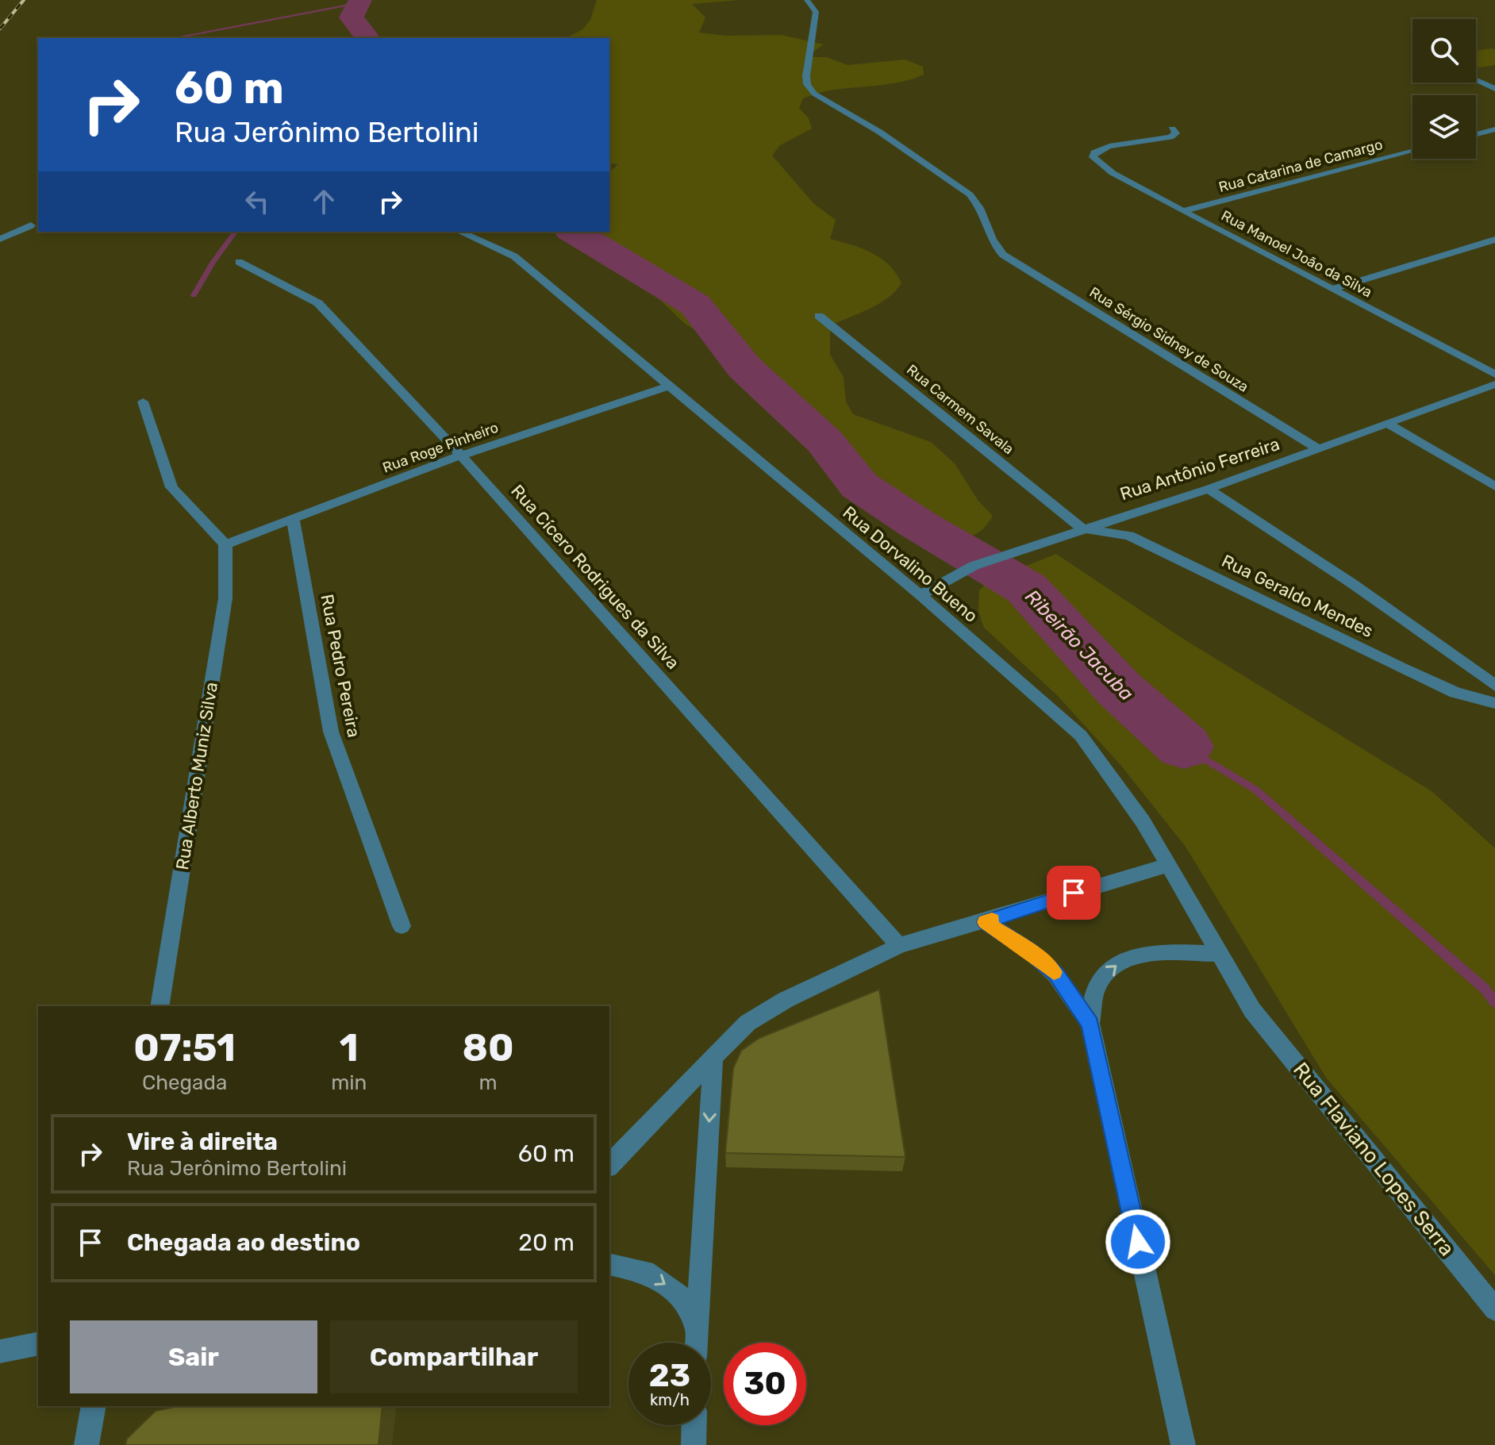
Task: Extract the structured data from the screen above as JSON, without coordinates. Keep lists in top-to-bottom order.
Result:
{
  "streets": {
    "street": [
      "Rua Catarina de Camargo",
      "Rua Manoel João da Silva",
      "Rua Sérgio Sidney de Souza",
      "Rua Carmem Savala",
      "Rua Roge Pinheiro",
      "Rua Antônio Ferreira",
      "Rua Dorvalino Bueno",
      "Rua Cícero Rodrigues da Silva",
      "Rua Geraldo Mendes",
      "Rua Pedro Pereira",
      "Rua Alberto Muniz Silva",
      "Rua Flaviano Lopes Serra"
    ]
  },
  "crossings": [
    ["Rua Catarina de Camargo", "Rua Manoel João da Silva"],
    ["Rua Sérgio Sidney de Souza", "Rua Antônio Ferreira"],
    ["Rua Carmem Savala", "Rua Antônio Ferreira"],
    ["Rua Carmem Savala", "Rua Geraldo Mendes"],
    ["Rua Roge Pinheiro", "Rua Dorvalino Bueno"],
    ["Rua Roge Pinheiro", "Rua Cícero Rodrigues da Silva"],
    ["Rua Roge Pinheiro", "Rua Pedro Pereira"],
    ["Rua Roge Pinheiro", "Rua Alberto Muniz Silva"],
    ["Rua Antônio Ferreira", "Rua Dorvalino Bueno"],
    ["Rua Antônio Ferreira", "Rua Geraldo Mendes"],
    ["Rua Dorvalino Bueno", "Rua Flaviano Lopes Serra"]
  ],
  "water": ["Ribeirão Jacuba"],
  "page": {
    "turn": ["60 m", "Rua Jerônimo Bertolini"],
    "eta": [
      "07:51",
      "Chegada",
      "1",
      "min",
      "80",
      "m"
    ],
    "list": [
      {
        "name": "Vire à direita",
        "note": "Rua Jerônimo Bertolini",
        "value": "60 m"
      },
      {
        "name": "Chegada ao destino",
        "value": "20 m"
      }
    ],
    "buttons": ["Sair", "Compartilhar"],
    "speed": "23 km/h",
    "limit": "30"
  }
}
